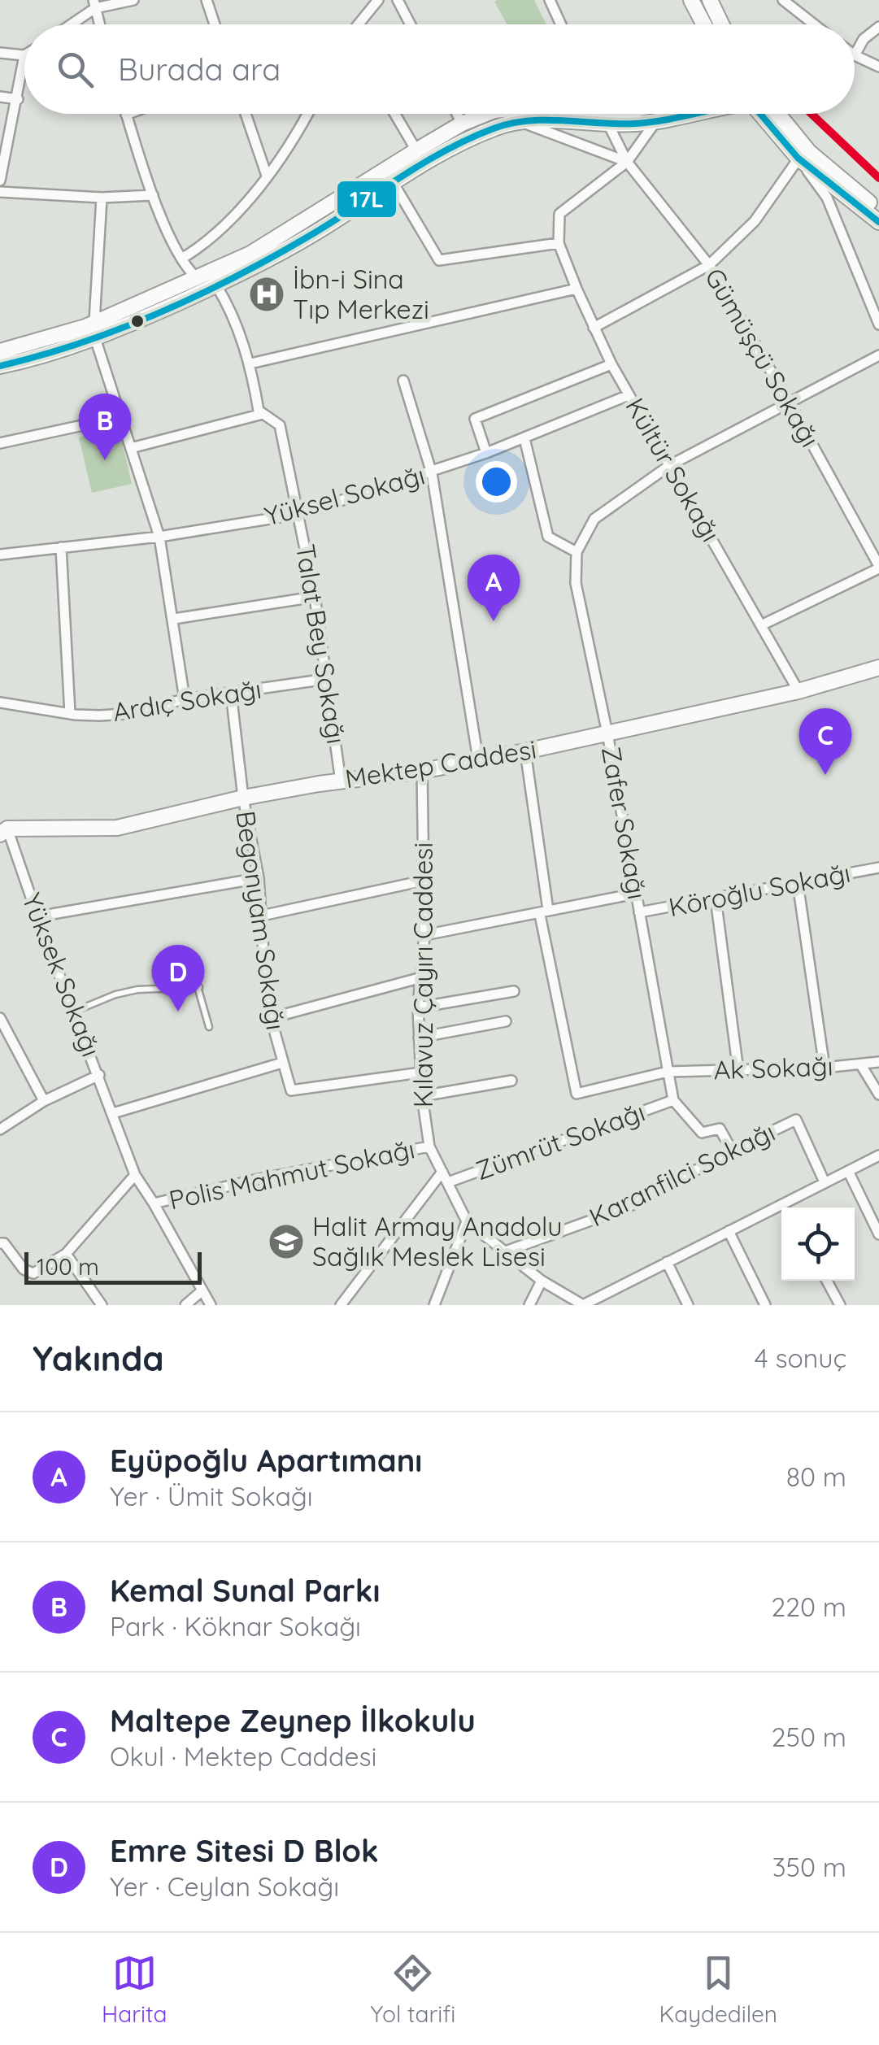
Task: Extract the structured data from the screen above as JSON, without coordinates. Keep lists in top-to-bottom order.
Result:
{
  "streets": {
    "main road": ["Mektep Caddesi"],
    "street": [
      "Gümüşçü Sokağı",
      "Kültür Sokağı",
      "Yüksel Sokağı",
      "Talat Bey Sokağı",
      "Ardıç Sokağı",
      "Zafer Sokağı",
      "Köroğlu Sokağı",
      "Begonyam Sokağı",
      "Yüksek Sokağı",
      "Kılavuz Çayırı Caddesi",
      "Ak Sokağı",
      "Zümrüt Sokağı",
      "Polis Mahmut Sokağı",
      "Karanfilci Sokağı"
    ]
  },
  "crossings": [
    ["Kültür Sokağı", "Yüksel Sokağı"],
    ["Kültür Sokağı", "Mektep Caddesi"],
    ["Yüksel Sokağı", "Talat Bey Sokağı"],
    ["Talat Bey Sokağı", "Ardıç Sokağı"],
    ["Talat Bey Sokağı", "Mektep Caddesi"],
    ["Ardıç Sokağı", "Begonyam Sokağı"],
    ["Mektep Caddesi", "Zafer Sokağı"],
    ["Mektep Caddesi", "Begonyam Sokağı"],
    ["Mektep Caddesi", "Yüksek Sokağı"],
    ["Mektep Caddesi", "Kılavuz Çayırı Caddesi"],
    ["Zafer Sokağı", "Köroğlu Sokağı"],
    ["Zafer Sokağı", "Ak Sokağı"],
    ["Zafer Sokağı", "Zümrüt Sokağı"],
    ["Begonyam Sokağı", "Kılavuz Çayırı Caddesi"],
    ["Yüksek Sokağı", "Polis Mahmut Sokağı"],
    ["Kılavuz Çayırı Caddesi", "Zümrüt Sokağı"],
    ["Kılavuz Çayırı Caddesi", "Polis Mahmut Sokağı"],
    ["Kılavuz Çayırı Caddesi", "Karanfilci Sokağı"]
  ],
  "places": {
    "hospital": ["İbn-i Sina Tıp Merkezi"],
    "school or university": ["Halit Armay Anadolu Sağlık Meslek Lisesi"]
  },
  "lines": ["transit line 17L"],
  "scale_bar": "100 m",
  "page": {
    "search": "Burada ara",
    "pins": [
      "B",
      "A",
      "C",
      "D"
    ],
    "scale": "100 m",
    "heading": ["Yakında", "4 sonuç"],
    "list": [
      {
        "mark": "A",
        "name": "Eyüpoğlu Apartımanı",
        "note": "Yer · Ümit Sokağı",
        "value": "80 m"
      },
      {
        "mark": "B",
        "name": "Kemal Sunal Parkı",
        "note": "Park · Köknar Sokağı",
        "value": "220 m"
      },
      {
        "mark": "C",
        "name": "Maltepe Zeynep İlkokulu",
        "note": "Okul · Mektep Caddesi",
        "value": "250 m"
      },
      {
        "mark": "D",
        "name": "Emre Sitesi D Blok",
        "note": "Yer · Ceylan Sokağı",
        "value": "350 m"
      }
    ],
    "nav": ["Harita", "Yol tarifi", "Kaydedilen"]
  }
}
